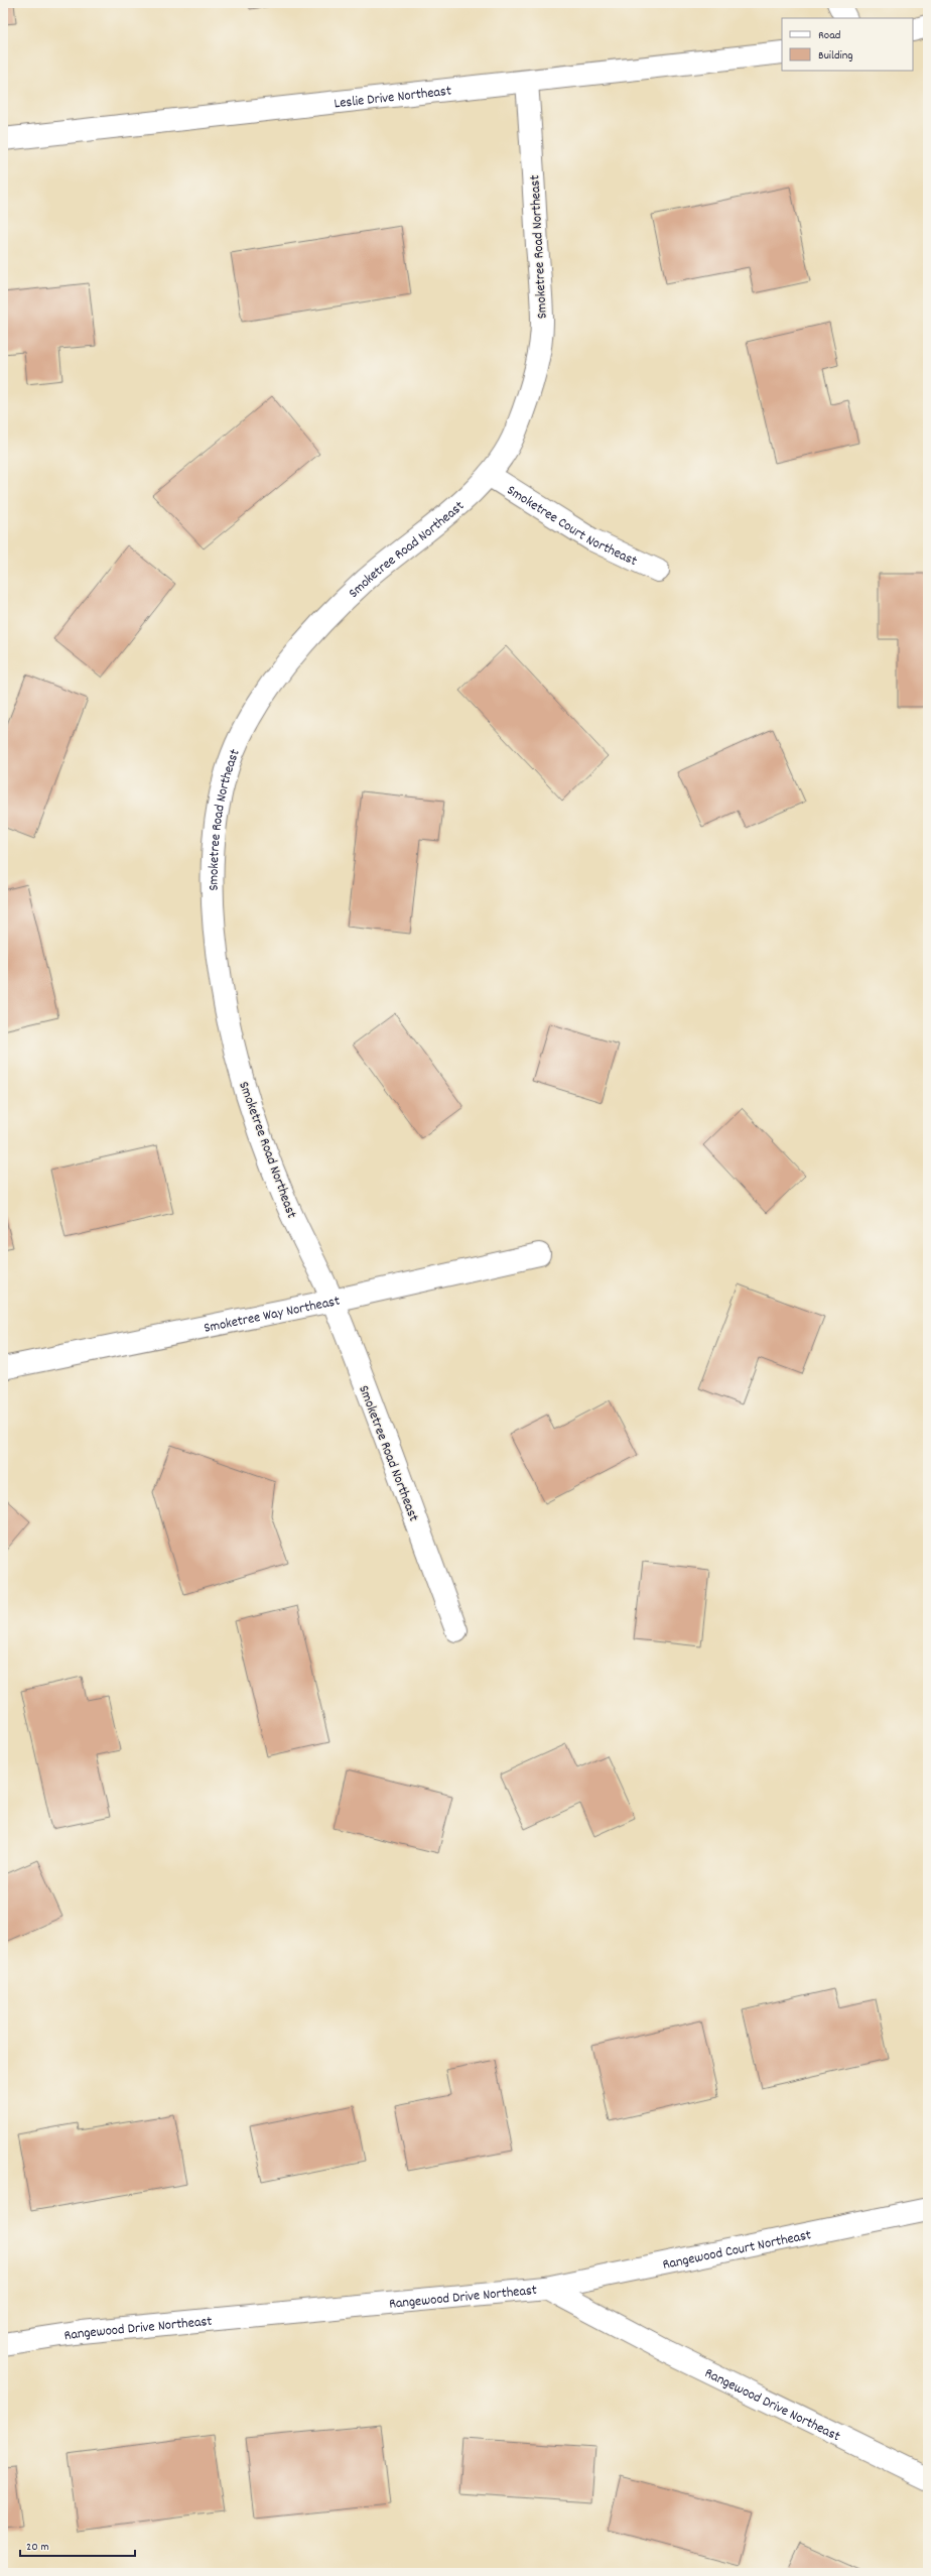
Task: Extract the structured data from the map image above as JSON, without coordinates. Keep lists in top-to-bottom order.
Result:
{
  "streets": {
    "street": [
      "Leslie Drive Northeast",
      "Smoketree Road Northeast",
      "Smoketree Court Northeast",
      "Smoketree Way Northeast",
      "Rangewood Court Northeast",
      "Rangewood Drive Northeast"
    ]
  },
  "crossings": [
    ["Leslie Drive Northeast", "Smoketree Road Northeast"],
    ["Smoketree Road Northeast", "Smoketree Court Northeast"],
    ["Smoketree Road Northeast", "Smoketree Way Northeast"],
    ["Rangewood Court Northeast", "Rangewood Drive Northeast"]
  ],
  "legend": ["Road", "Building"],
  "scale_bar": "20 m"
}
